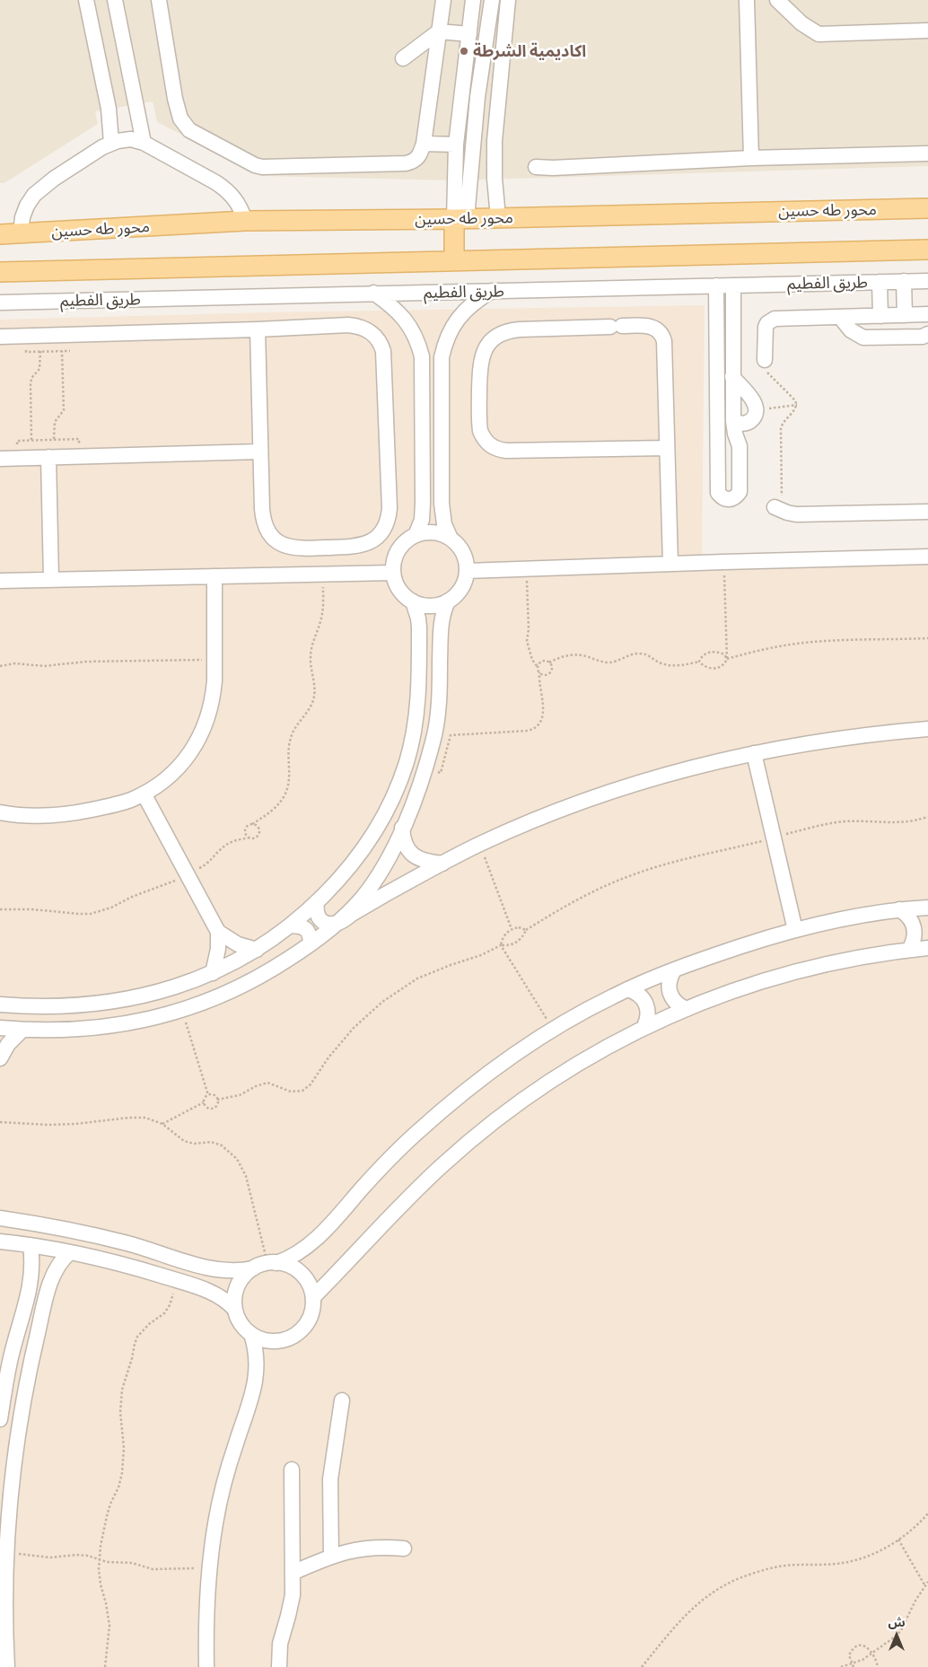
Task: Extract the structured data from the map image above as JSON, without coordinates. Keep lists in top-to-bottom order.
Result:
{
  "streets": {
    "main road": ["محور طه حسين"],
    "street": ["طريق الفطيم"]
  },
  "places": ["اكاديمية الشرطة"],
  "north": "top"
}
